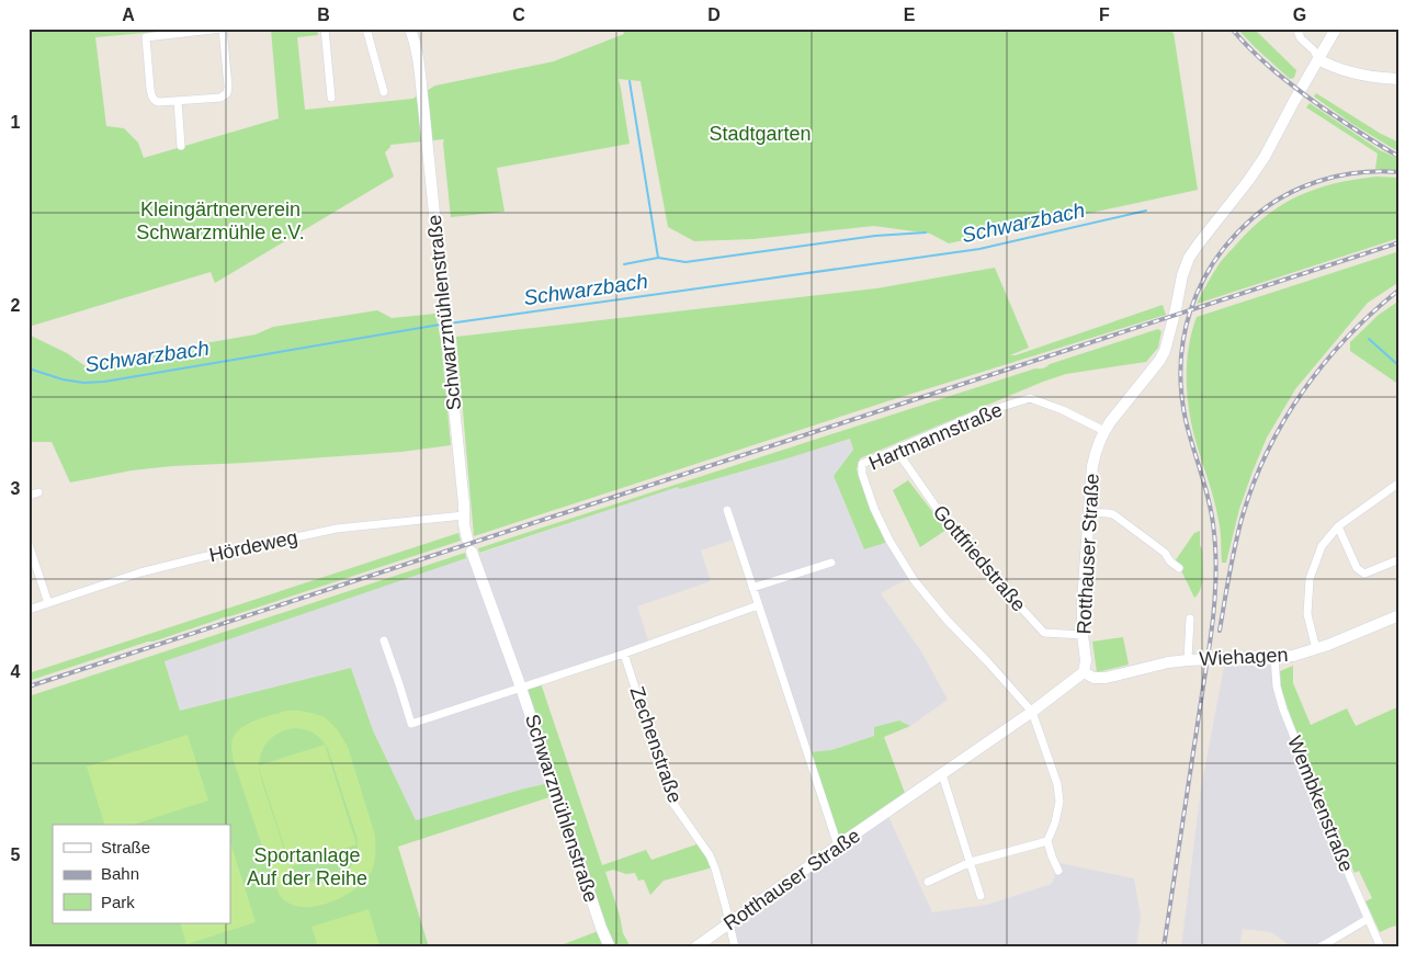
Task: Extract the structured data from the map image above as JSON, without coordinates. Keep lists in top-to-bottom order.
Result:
{
  "streets": {
    "main road": ["Schwarzmühlenstraße", "Rotthauser Straße", "Wiehagen"],
    "street": [
      "Hartmannstraße",
      "Hördeweg",
      "Gottfriedstraße",
      "Zechenstraße",
      "Wembkenstraße"
    ]
  },
  "crossings": [
    ["Schwarzmühlenstraße", "Hördeweg"],
    ["Hartmannstraße", "Rotthauser Straße"],
    ["Hartmannstraße", "Gottfriedstraße"],
    ["Rotthauser Straße", "Gottfriedstraße"],
    ["Rotthauser Straße", "Wiehagen"],
    ["Rotthauser Straße", "Zechenstraße"],
    ["Wiehagen", "Wembkenstraße"]
  ],
  "water": ["Schwarzbach"],
  "parks": ["Stadtgarten", "Kleingärtnerverein Schwarzmühle e.V.", "Sportanlage Auf der Reihe"],
  "legend": ["Straße", "Bahn", "Park"],
  "grid": {
    "columns": [
      "A",
      "B",
      "C",
      "D",
      "E",
      "F",
      "G"
    ],
    "rows": [
      "1",
      "2",
      "3",
      "4",
      "5"
    ]
  }
}
